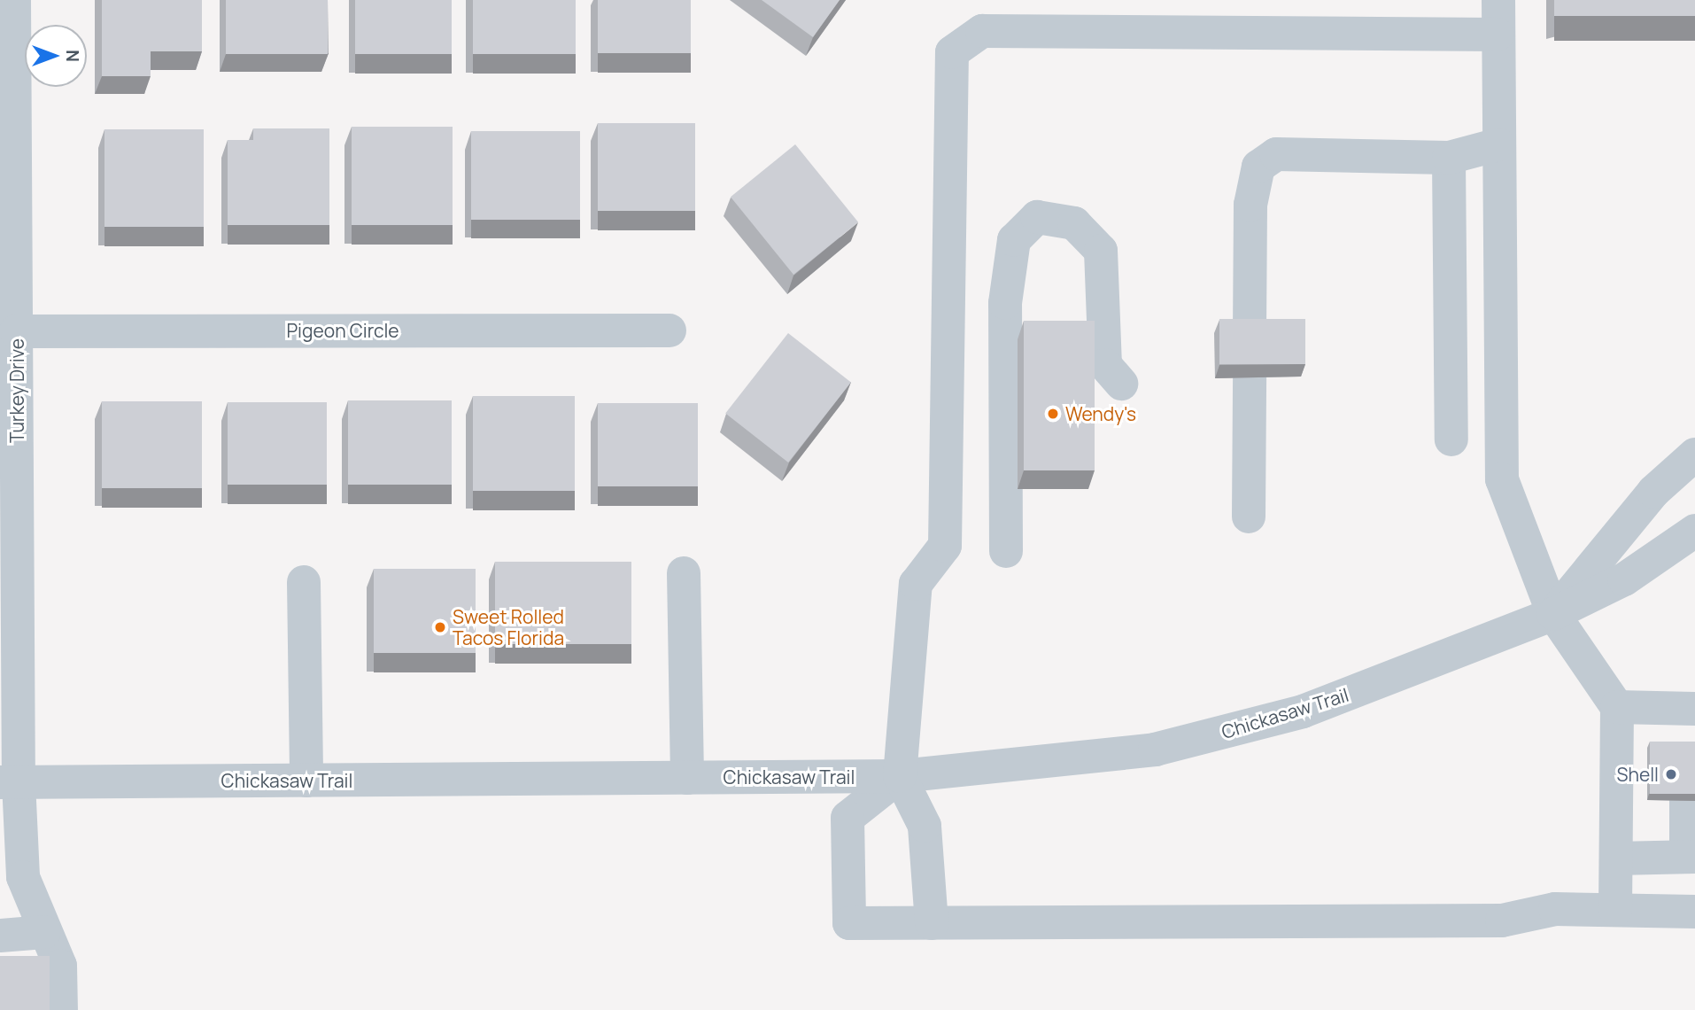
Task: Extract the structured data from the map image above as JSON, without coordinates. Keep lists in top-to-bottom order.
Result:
{
  "streets": {
    "street": ["Pigeon Circle", "Turkey Drive", "Chickasaw Trail"]
  },
  "crossings": [
    ["Pigeon Circle", "Turkey Drive"],
    ["Turkey Drive", "Chickasaw Trail"]
  ],
  "places": ["Wendy's", "Sweet Rolled Tacos Florida", "Shell"],
  "north": "right"
}
